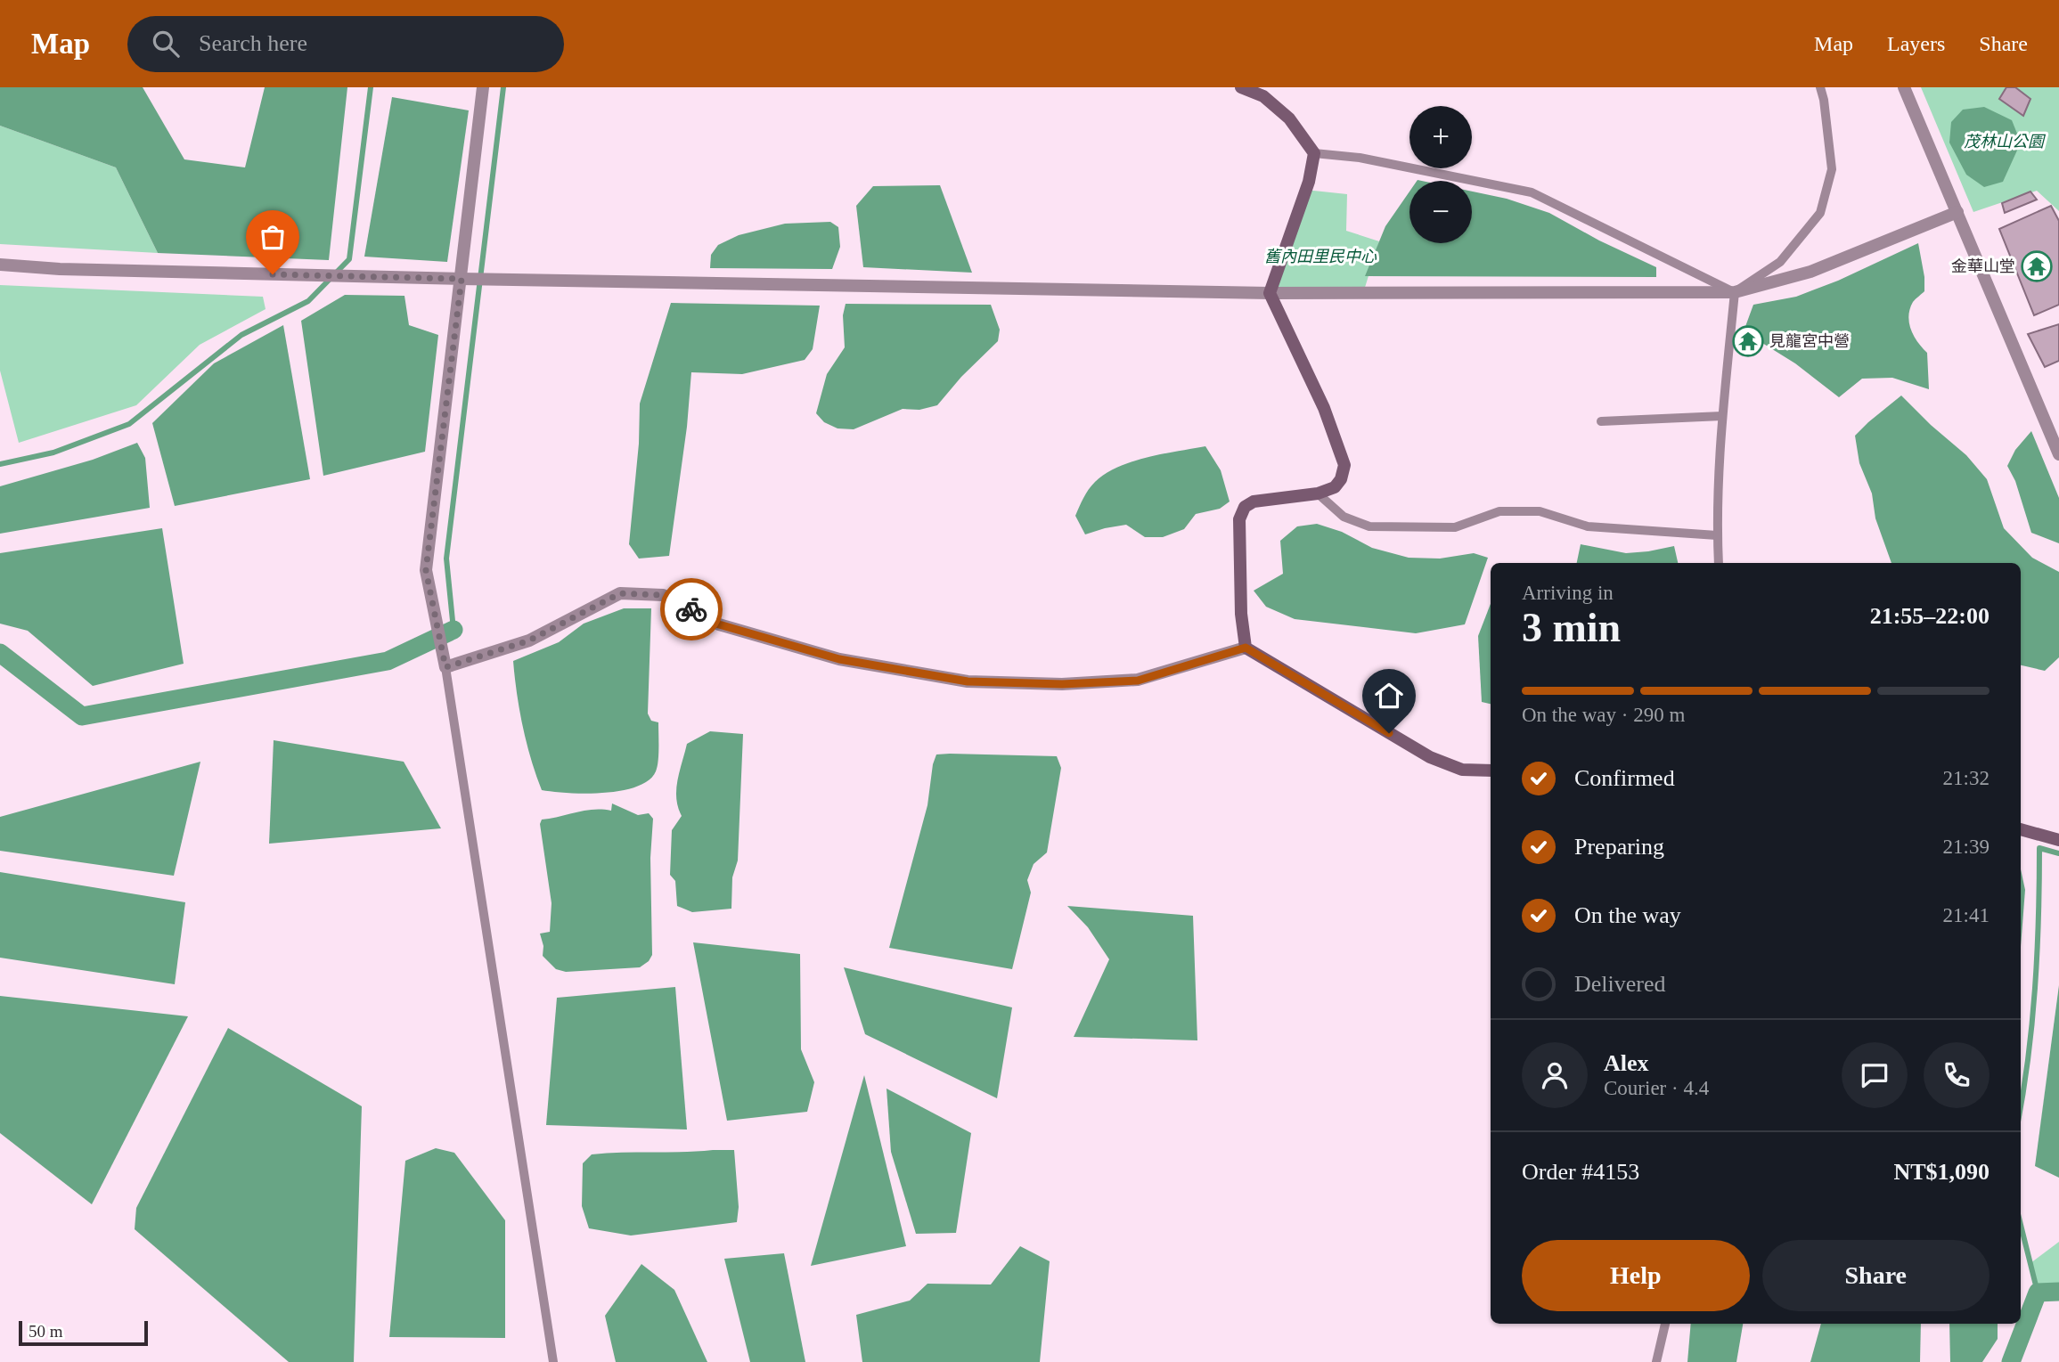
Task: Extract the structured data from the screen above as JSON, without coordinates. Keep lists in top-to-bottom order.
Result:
{
  "parks": ["茂林山公園", "舊內田里民中心"],
  "places": {
    "temple": ["金華山堂", "見龍宮中營"]
  },
  "scale_bar": "50 m",
  "page": {
    "header": "Map",
    "search": "Search here",
    "nav": ["Map", "Layers", "Share"],
    "map_buttons": ["+", "−"],
    "heading": ["3 min", "Arriving in", "21:55–22:00"],
    "panel": [
      "Alex",
      "Courier · 4.4",
      "Order #4153",
      "NT$1,090"
    ],
    "bar": "On the way · 290 m",
    "list": [
      ["Confirmed", "21:32"],
      ["Preparing", "21:39"],
      ["On the way", "21:41"],
      "Delivered"
    ],
    "buttons": ["Help", "Share"],
    "scale": "50 m"
  }
}
